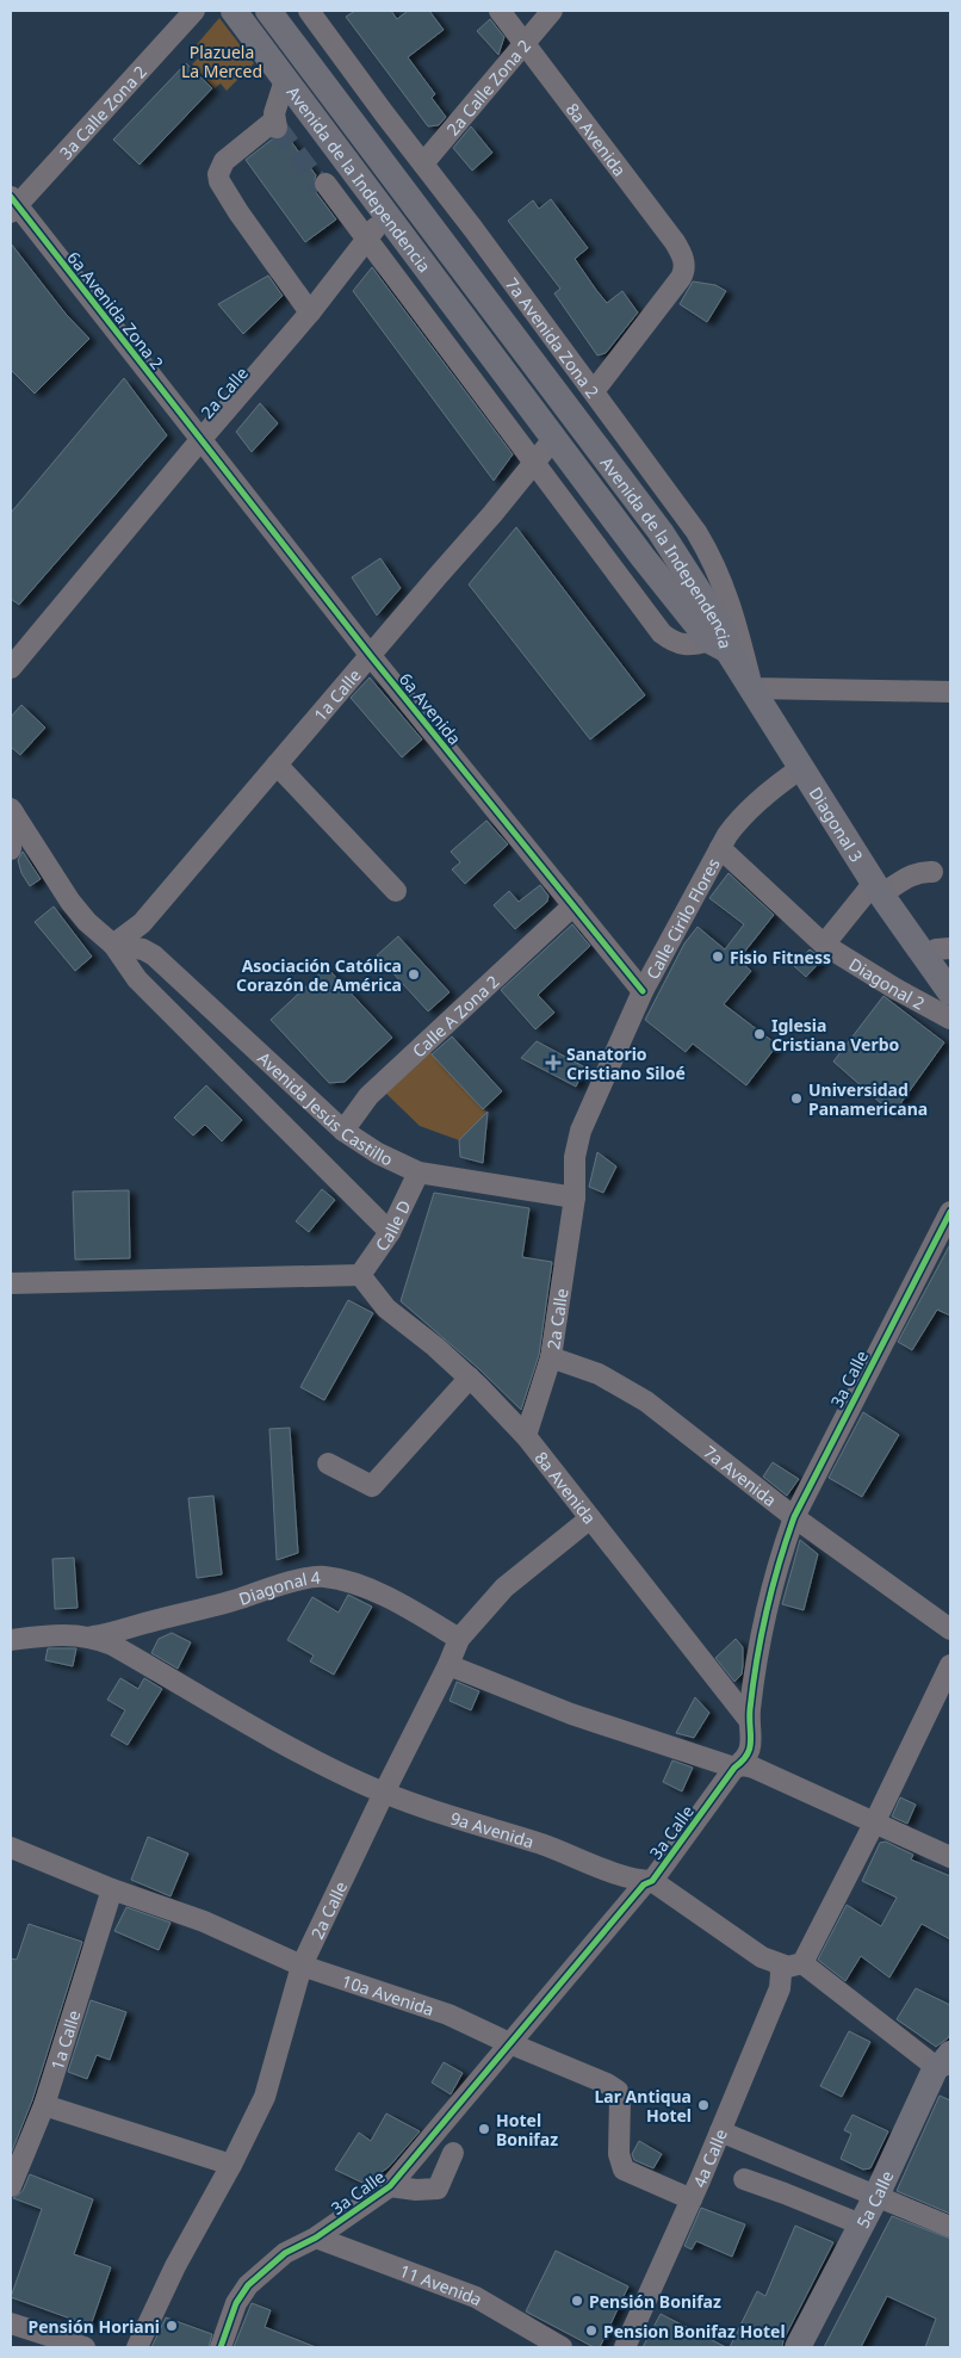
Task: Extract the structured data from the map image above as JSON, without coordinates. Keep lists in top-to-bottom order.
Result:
{
  "streets": {
    "main road": ["Avenida de la Independencia", "Diagonal 3", "5a Calle"],
    "street": [
      "2a Calle Zona 2",
      "3a Calle Zona 2",
      "8a Avenida",
      "6a Avenida Zona 2",
      "7a Avenida Zona 2",
      "2a Calle",
      "1a Calle",
      "6a Avenida",
      "Calle Cirilo Flores",
      "Diagonal 2",
      "Calle A Zona 2",
      "Avenida Jesús Castillo",
      "Calle D",
      "3a Calle",
      "7a Avenida",
      "Diagonal 4",
      "9a Avenida",
      "10a Avenida",
      "4a Calle",
      "11 Avenida"
    ]
  },
  "crossings": [
    ["2a Calle Zona 2", "8a Avenida"],
    ["2a Calle Zona 2", "7a Avenida Zona 2"],
    ["3a Calle Zona 2", "6a Avenida Zona 2"],
    ["8a Avenida", "7a Avenida Zona 2"],
    ["8a Avenida", "2a Calle"],
    ["8a Avenida", "Calle D"],
    ["8a Avenida", "3a Calle"],
    ["Avenida de la Independencia", "2a Calle"],
    ["Avenida de la Independencia", "1a Calle"],
    ["Avenida de la Independencia", "Diagonal 3"],
    ["6a Avenida Zona 2", "2a Calle"],
    ["6a Avenida Zona 2", "6a Avenida"],
    ["7a Avenida Zona 2", "Diagonal 3"],
    ["2a Calle", "6a Avenida"],
    ["2a Calle", "Calle Cirilo Flores"],
    ["2a Calle", "Avenida Jesús Castillo"],
    ["2a Calle", "7a Avenida"],
    ["2a Calle", "Diagonal 4"],
    ["2a Calle", "9a Avenida"],
    ["2a Calle", "10a Avenida"],
    ["1a Calle", "6a Avenida"],
    ["1a Calle", "Avenida Jesús Castillo"],
    ["1a Calle", "10a Avenida"],
    ["6a Avenida", "Calle Cirilo Flores"],
    ["6a Avenida", "Calle A Zona 2"],
    ["Diagonal 3", "Calle Cirilo Flores"],
    ["Calle Cirilo Flores", "Diagonal 2"],
    ["Calle Cirilo Flores", "Avenida Jesús Castillo"],
    ["Calle A Zona 2", "Avenida Jesús Castillo"],
    ["Avenida Jesús Castillo", "Calle D"],
    ["3a Calle", "7a Avenida"],
    ["3a Calle", "9a Avenida"],
    ["3a Calle", "10a Avenida"],
    ["3a Calle", "11 Avenida"],
    ["Diagonal 4", "9a Avenida"],
    ["9a Avenida", "4a Calle"],
    ["10a Avenida", "4a Calle"]
  ],
  "parks": ["Plazuela La Merced"],
  "places": {
    "other": [
      "Fisio Fitness",
      "Asociación Católica Corazón de América",
      "Iglesia Cristiana Verbo",
      "Universidad Panamericana",
      "Lar Antiqua Hotel",
      "Hotel Bonifaz",
      "Pensión Bonifaz",
      "Pensión Horiani",
      "Pension Bonifaz Hotel"
    ],
    "health": ["Sanatorio Cristiano Siloé"]
  }
}
